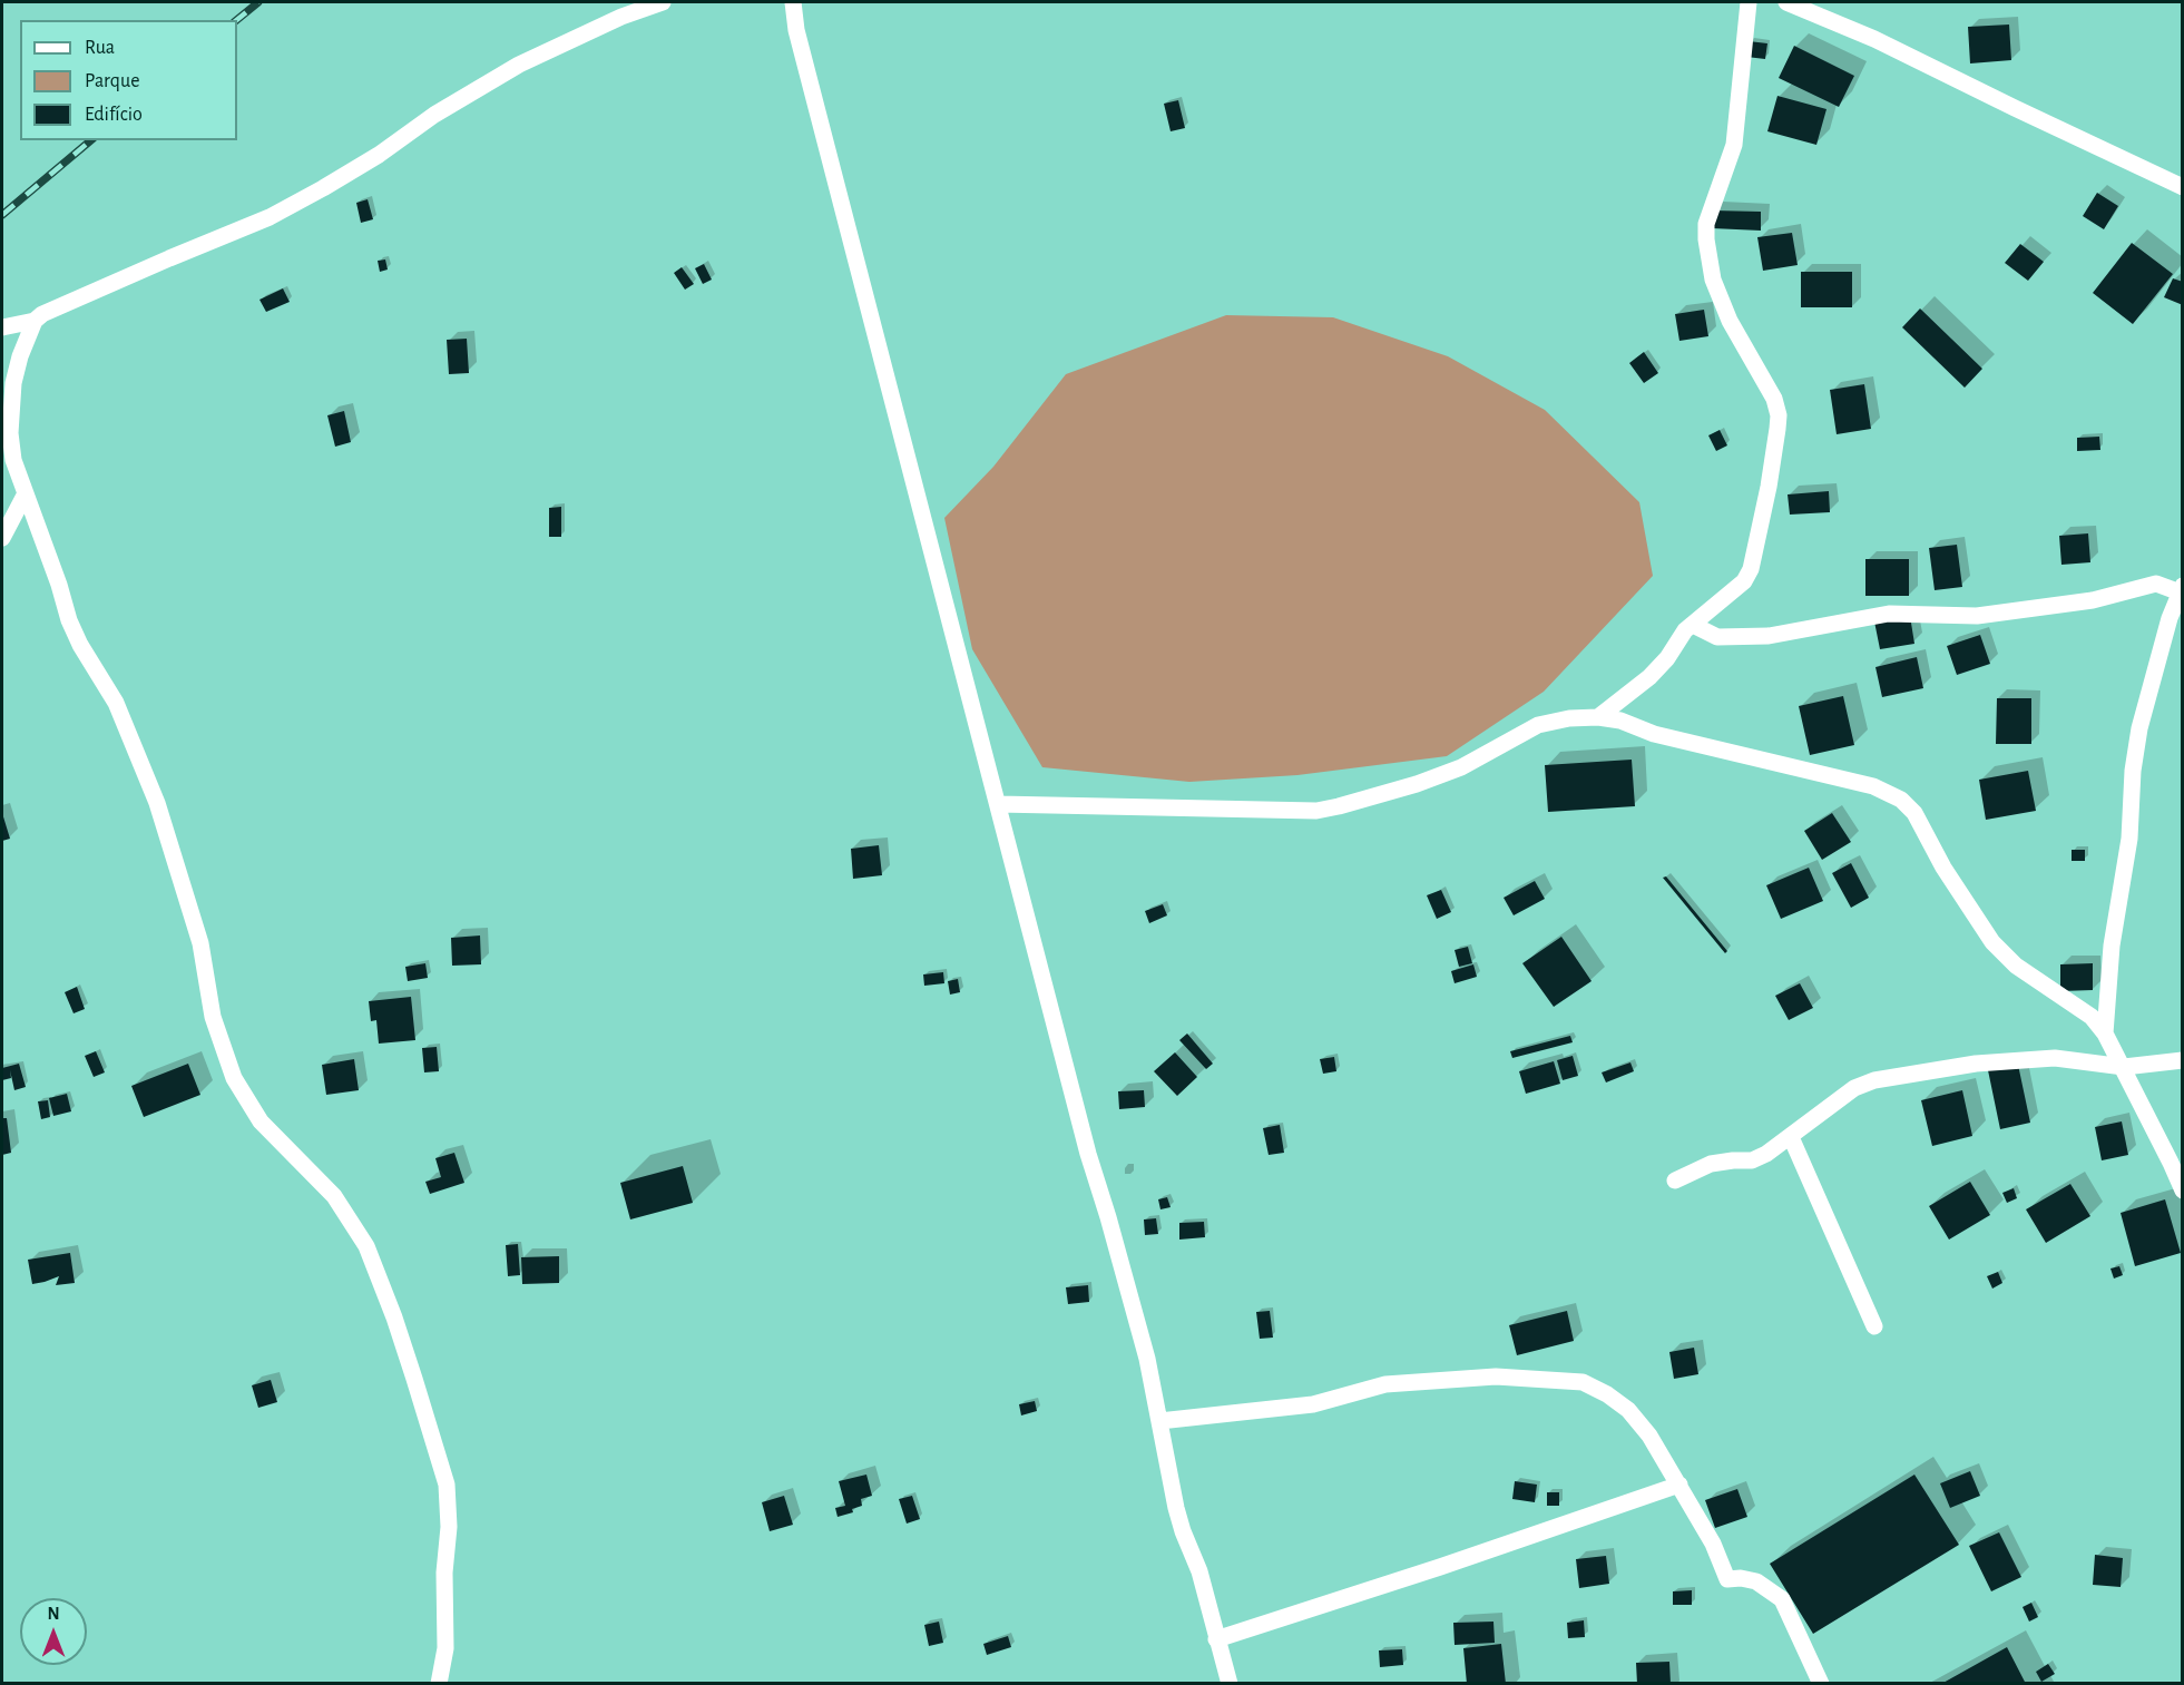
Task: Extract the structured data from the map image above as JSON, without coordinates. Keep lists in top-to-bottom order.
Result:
{
  "legend": ["Rua", "Parque", "Edifício"],
  "north": "top"
}
